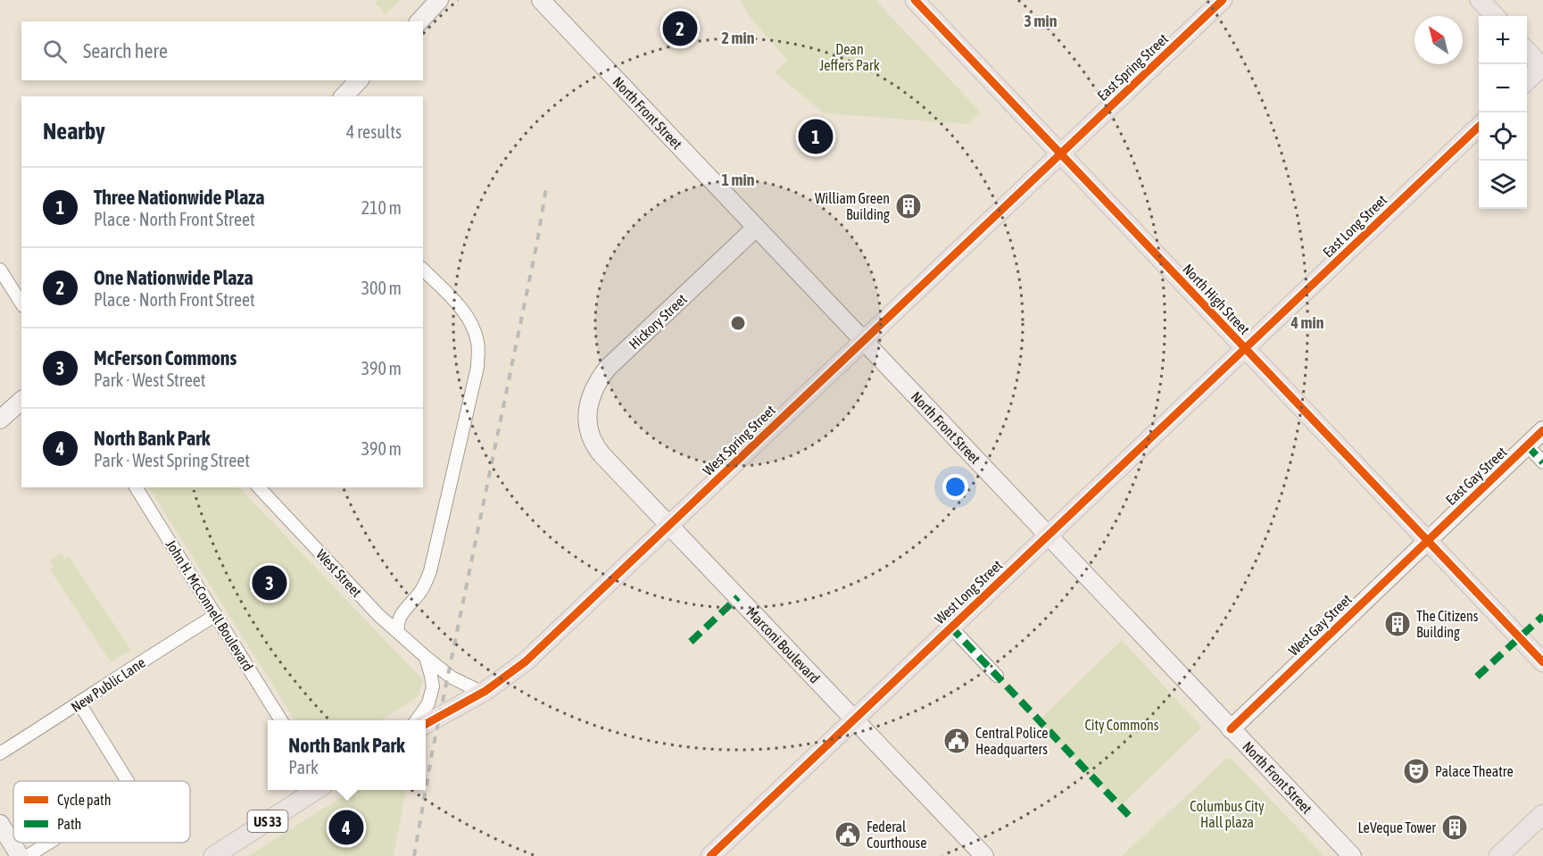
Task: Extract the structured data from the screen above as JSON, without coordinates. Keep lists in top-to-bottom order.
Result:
{
  "streets": {
    "main road": [
      "East Spring Street",
      "East Long Street",
      "North High Street",
      "West Spring Street",
      "West Long Street",
      "US 33"
    ],
    "street": [
      "North Front Street",
      "Hickory Street",
      "East Gay Street",
      "West Street",
      "John H. McConnell Boulevard",
      "West Gay Street",
      "Marconi Boulevard",
      "New Public Lane"
    ]
  },
  "crossings": [
    ["East Spring Street", "North High Street"],
    ["East Spring Street", "West Spring Street"],
    ["North Front Street", "Hickory Street"],
    ["North Front Street", "West Spring Street"],
    ["North Front Street", "West Long Street"],
    ["North Front Street", "West Gay Street"],
    ["East Long Street", "North High Street"],
    ["East Long Street", "West Long Street"],
    ["North High Street", "West Spring Street"],
    ["North High Street", "East Gay Street"],
    ["North High Street", "West Long Street"],
    ["North High Street", "West Gay Street"],
    ["Hickory Street", "Marconi Boulevard"],
    ["West Spring Street", "West Street"],
    ["West Spring Street", "Marconi Boulevard"],
    ["East Gay Street", "West Gay Street"],
    ["West Long Street", "Marconi Boulevard"],
    ["John H. McConnell Boulevard", "New Public Lane"]
  ],
  "parks": ["Dean Jeffers Park", "City Commons", "Columbus City Hall plaza"],
  "places": {
    "building": ["William Green Building", "The Citizens Building", "LeVeque Tower"],
    "public building": ["Central Police Headquarters", "Federal Courthouse"],
    "theatre": ["Palace Theatre"]
  },
  "legend": ["Cycle path", "Path"],
  "north": "top left",
  "page": {
    "pins": [
      "2",
      "1",
      "3",
      "4"
    ],
    "map_buttons": ["+", "−"],
    "search": "Search here",
    "heading": ["Nearby", "4 results"],
    "list": [
      {
        "mark": "1",
        "name": "Three Nationwide Plaza",
        "note": "Place · North Front Street",
        "value": "210 m"
      },
      {
        "mark": "2",
        "name": "One Nationwide Plaza",
        "note": "Place · North Front Street",
        "value": "300 m"
      },
      {
        "mark": "3",
        "name": "McFerson Commons",
        "note": "Park · West Street",
        "value": "390 m"
      },
      {
        "mark": "4",
        "name": "North Bank Park",
        "note": "Park · West Spring Street",
        "value": "390 m"
      }
    ],
    "popup": ["North Bank Park", "Park"]
  },
  "rings": [
    "3 min",
    "2 min",
    "1 min",
    "4 min"
  ]
}
